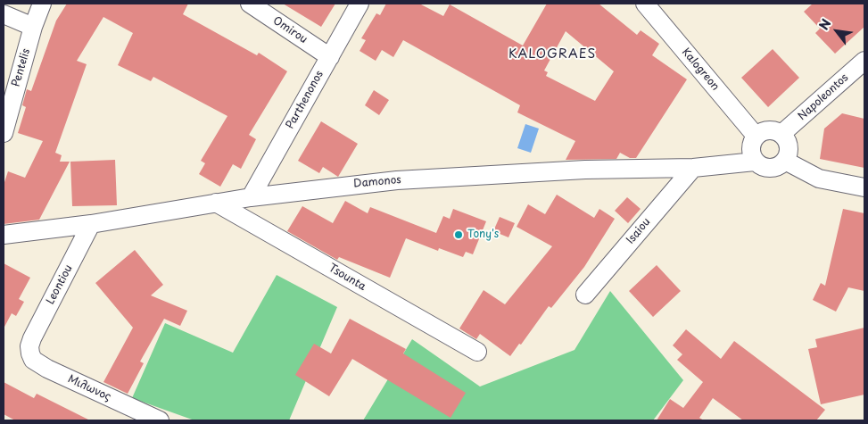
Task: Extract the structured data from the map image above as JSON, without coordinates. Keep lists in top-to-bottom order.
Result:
{
  "streets": {
    "street": [
      "Omirou",
      "Pentelis",
      "Kalogreon",
      "Napoleontos",
      "Parthenonos",
      "Damonos",
      "Isaiou",
      "Tsounta",
      "Leontiou",
      "Μιλωνος"
    ]
  },
  "crossings": [
    ["Omirou", "Parthenonos"],
    ["Kalogreon", "Napoleontos"],
    ["Kalogreon", "Damonos"],
    ["Napoleontos", "Damonos"],
    ["Parthenonos", "Damonos"],
    ["Damonos", "Isaiou"],
    ["Damonos", "Tsounta"],
    ["Damonos", "Leontiou"],
    ["Leontiou", "Μιλωνος"]
  ],
  "districts": ["KALOGRAES"],
  "places": ["Tony's"],
  "north": "top left"
}
